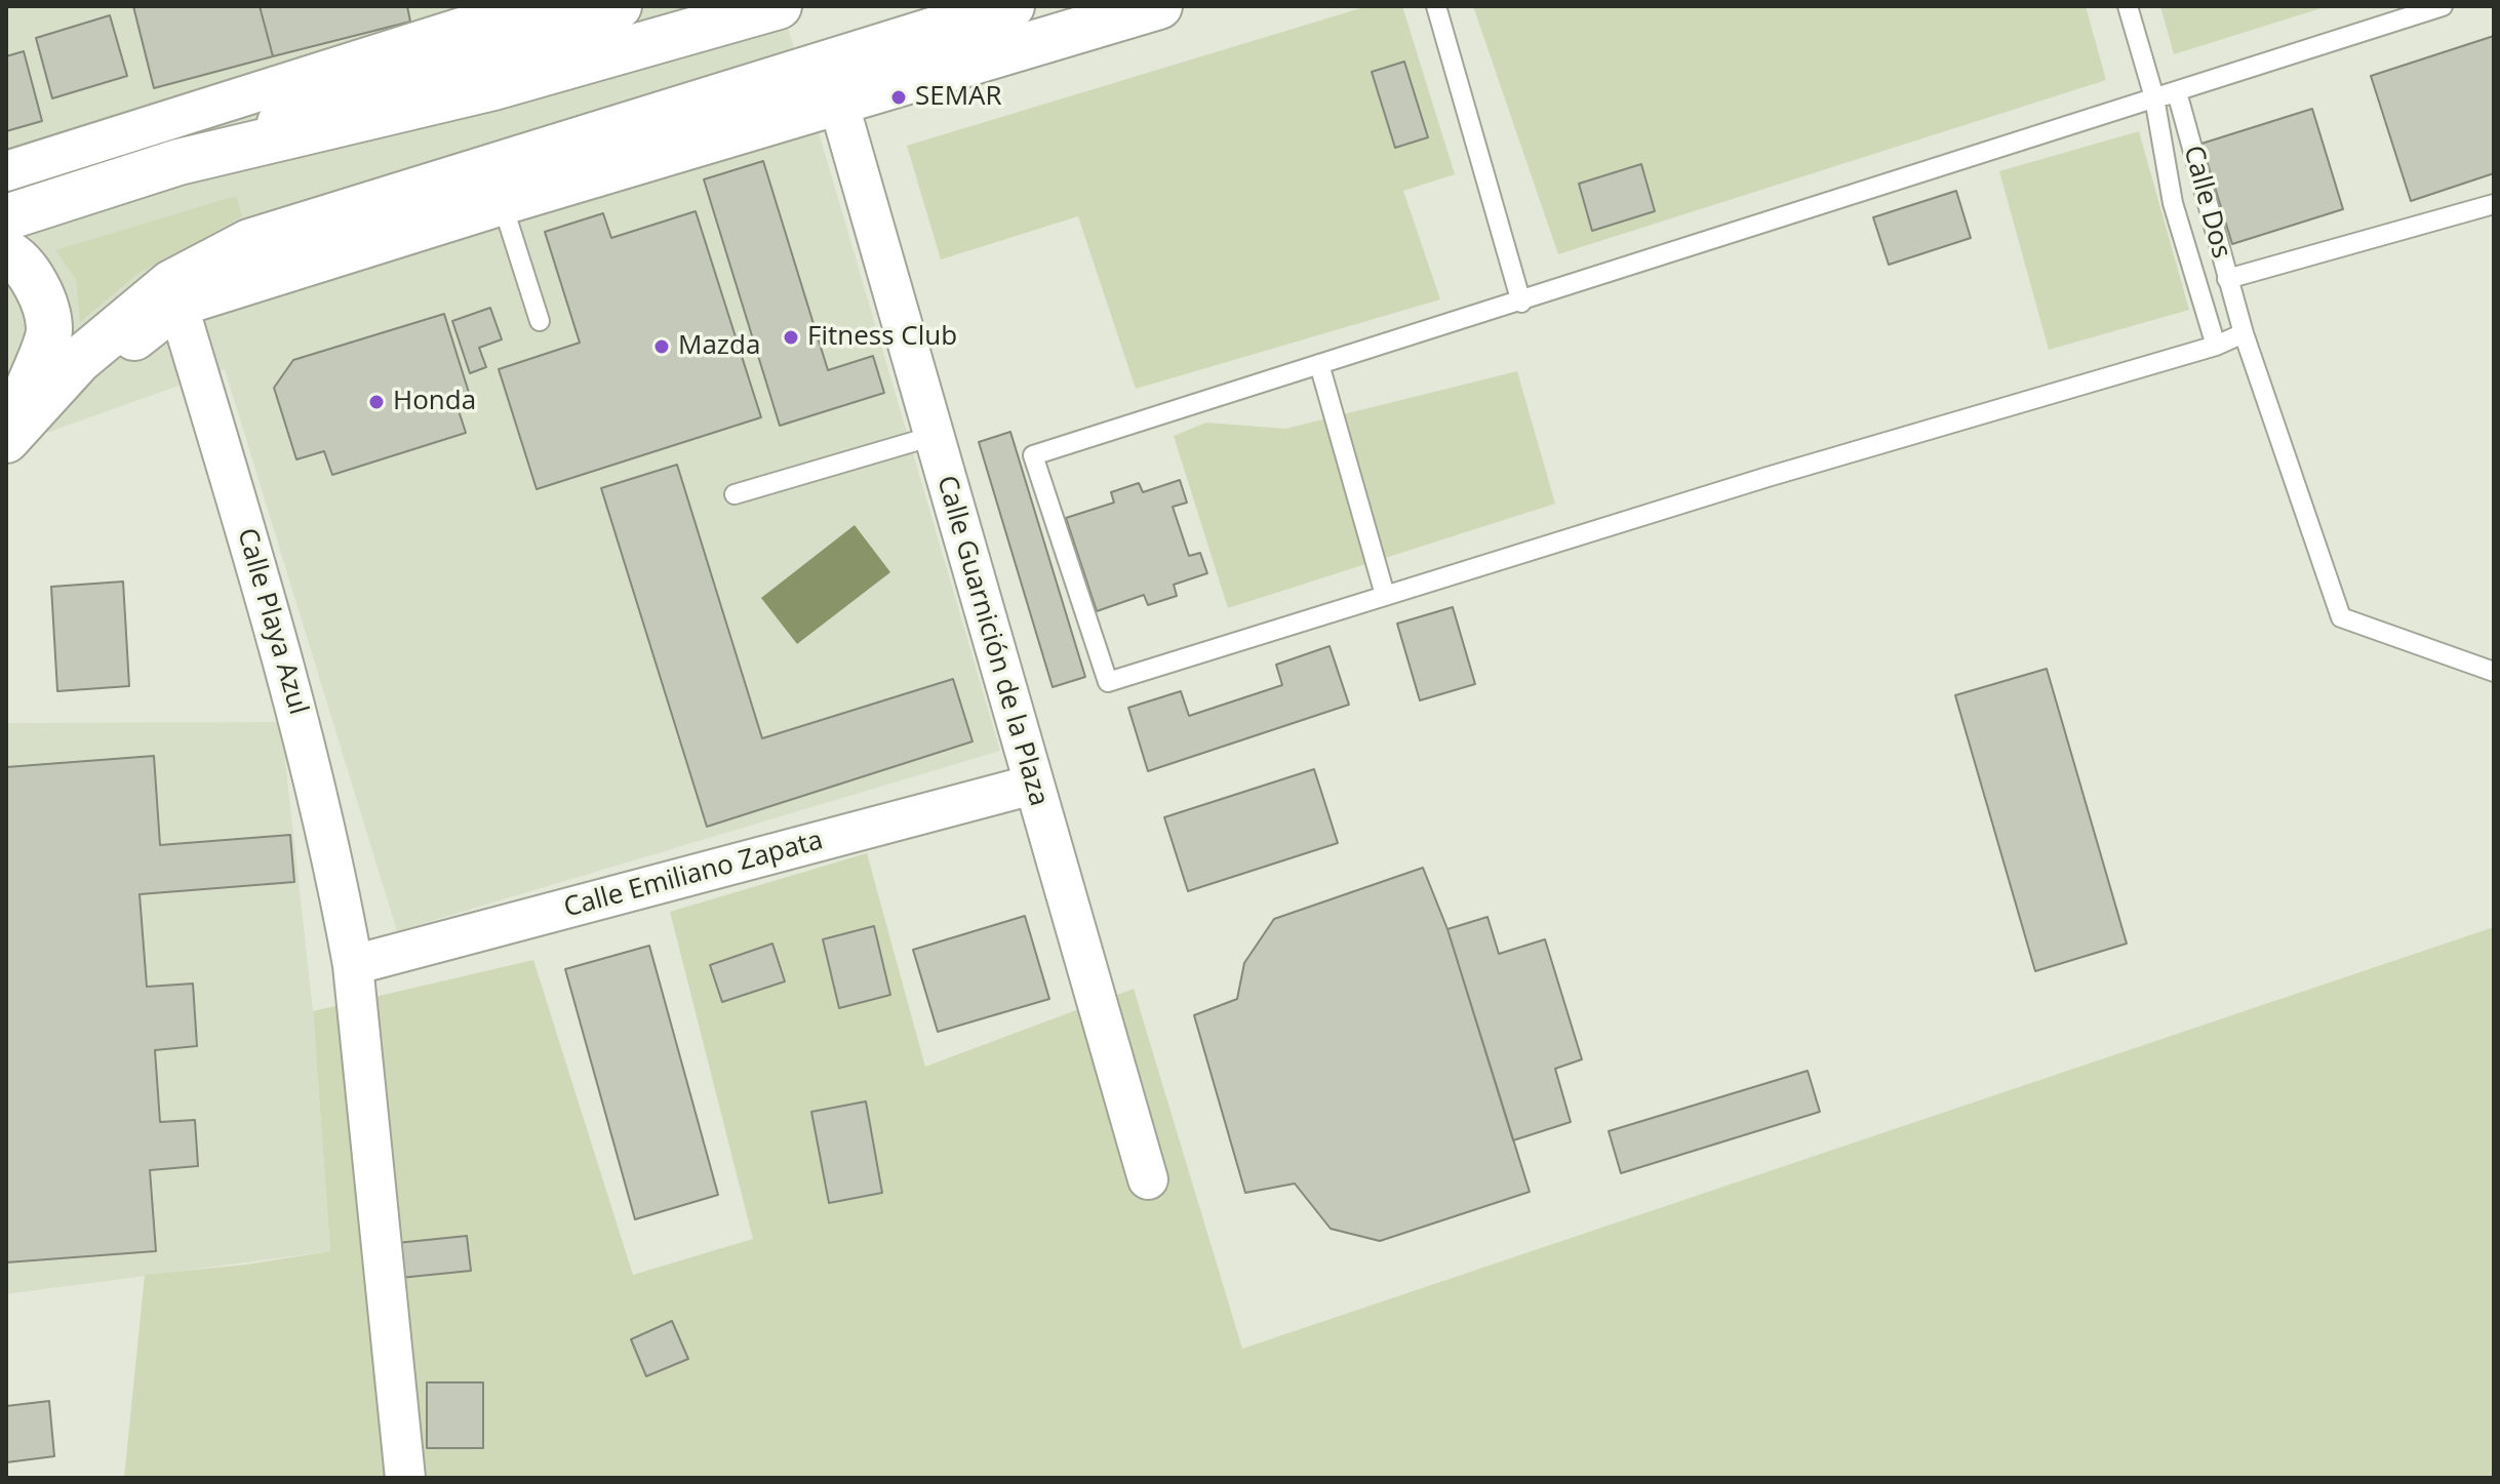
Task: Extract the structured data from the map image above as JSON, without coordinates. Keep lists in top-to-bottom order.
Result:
{
  "streets": {
    "street": ["Calle Playa Azul", "Calle Guarnición de la Plaza", "Calle Emiliano Zapata"],
    "lane": ["Calle Dos"]
  },
  "crossings": [
    ["Calle Playa Azul", "Calle Emiliano Zapata"],
    ["Calle Guarnición de la Plaza", "Calle Emiliano Zapata"]
  ],
  "places": [
    "SEMAR",
    "Fitness Club",
    "Mazda",
    "Honda"
  ]
}
